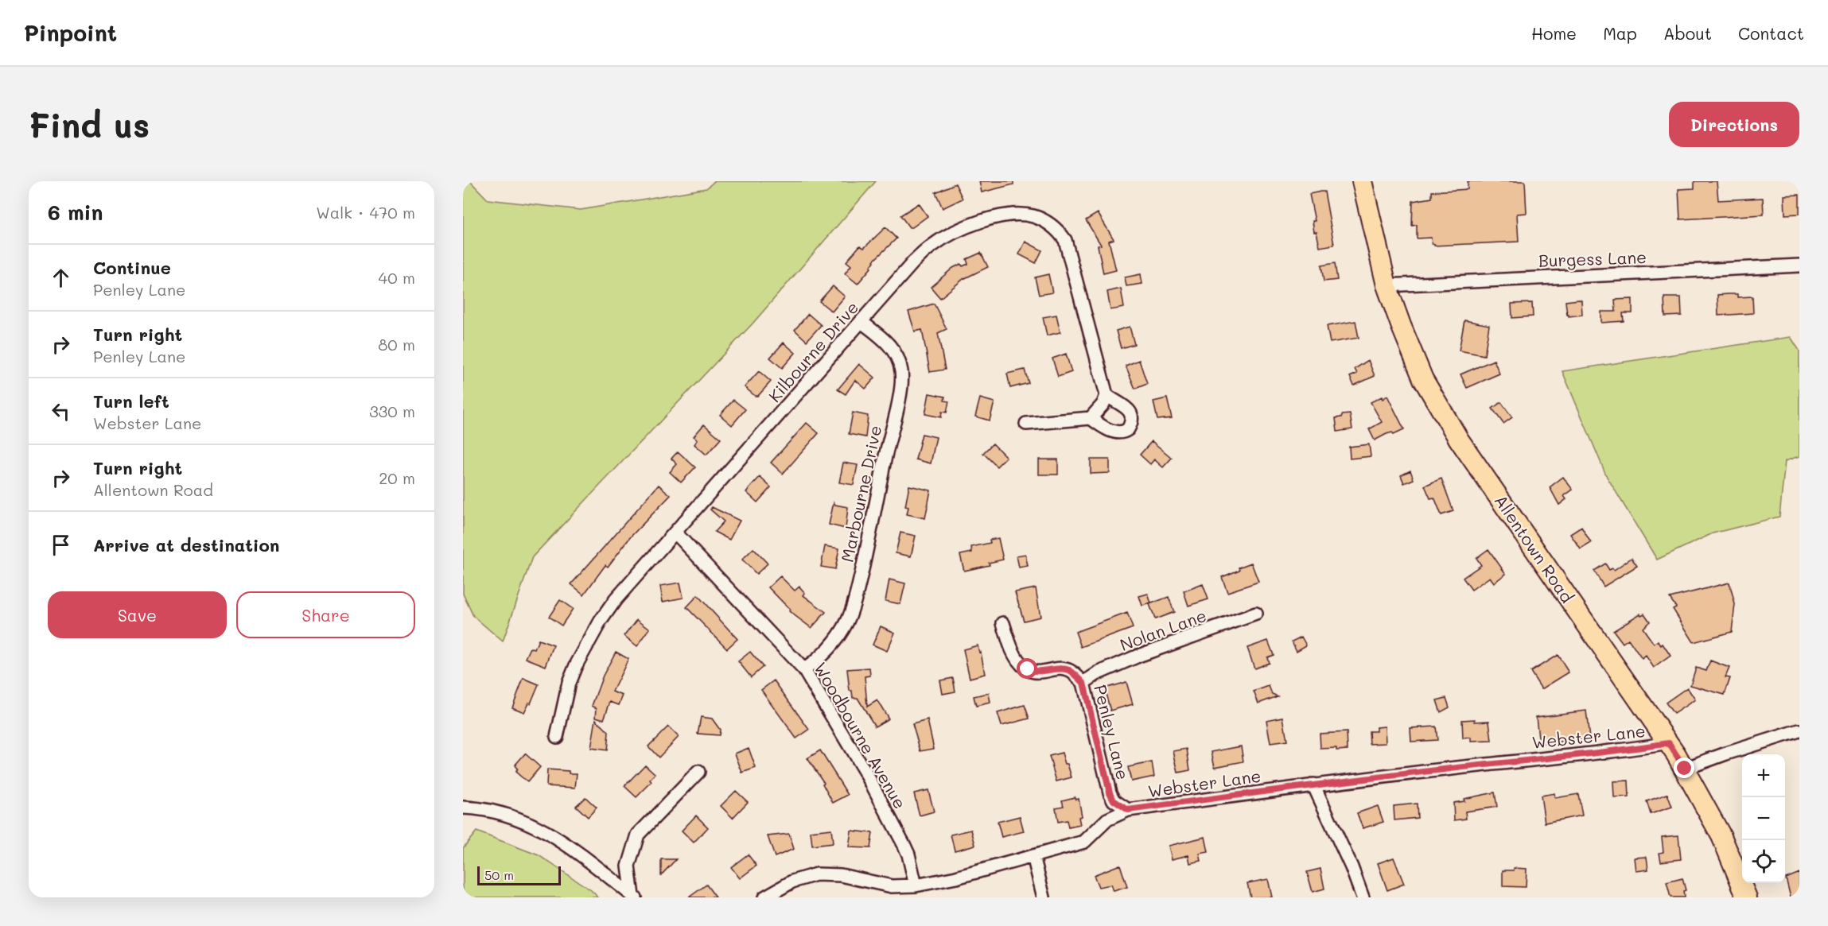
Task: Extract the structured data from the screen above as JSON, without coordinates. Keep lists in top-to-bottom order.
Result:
{
  "streets": {
    "main road": ["Allentown Road"],
    "street": [
      "Burgess Lane",
      "Kilbourne Drive",
      "Marbourne Drive",
      "Nolan Lane",
      "Penley Lane",
      "Woodbourne Avenue",
      "Webster Lane"
    ]
  },
  "crossings": [
    ["Burgess Lane", "Allentown Road"],
    ["Kilbourne Drive", "Marbourne Drive"],
    ["Kilbourne Drive", "Woodbourne Avenue"],
    ["Marbourne Drive", "Woodbourne Avenue"],
    ["Allentown Road", "Webster Lane"],
    ["Nolan Lane", "Penley Lane"],
    ["Penley Lane", "Webster Lane"],
    ["Woodbourne Avenue", "Webster Lane"]
  ],
  "scale_bar": "50 m",
  "page": {
    "header": "Pinpoint",
    "nav": [
      "Home",
      "Map",
      "About",
      "Contact"
    ],
    "buttons": [
      "Directions",
      ["Save", "Share"]
    ],
    "title": "Find us",
    "heading": ["6 min", "Walk · 470 m"],
    "list": [
      ["Continue", "Penley Lane", "40 m"],
      ["Turn right", "Penley Lane", "80 m"],
      ["Turn left", "Webster Lane", "330 m"],
      ["Turn right", "Allentown Road", "20 m"],
      "Arrive at destination"
    ],
    "map_buttons": ["+", "−"],
    "scale": "50 m"
  }
}
